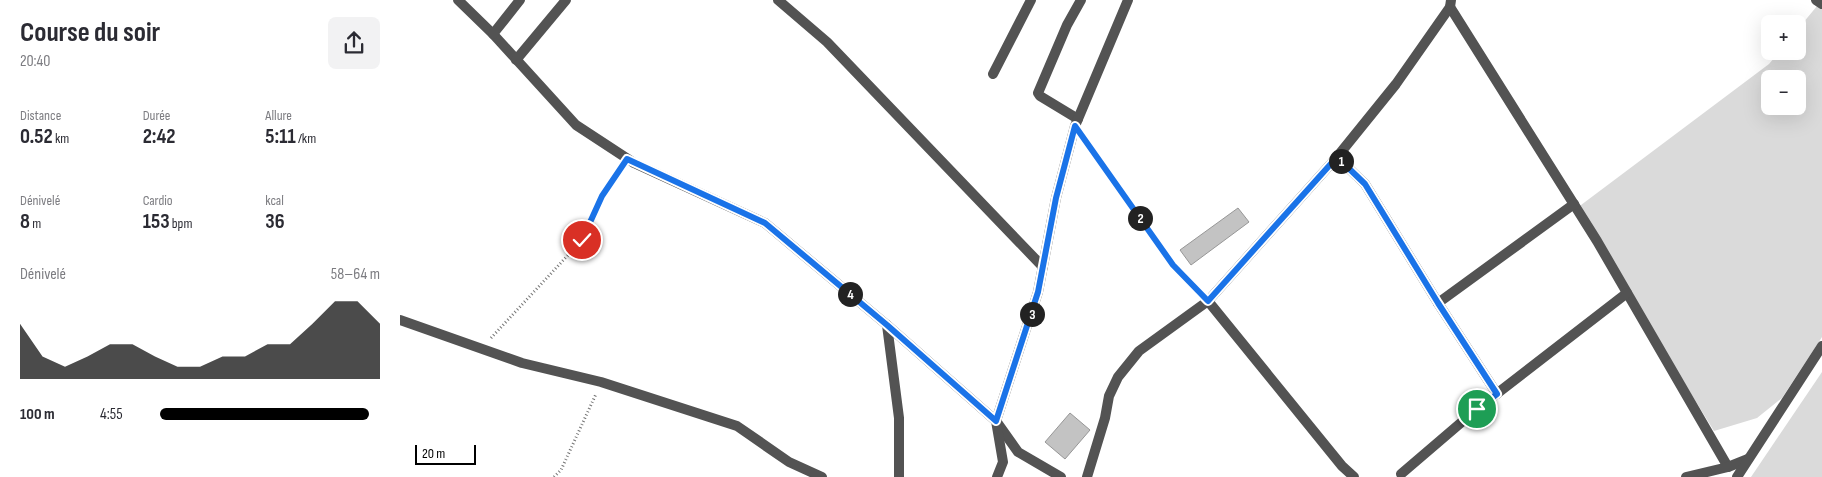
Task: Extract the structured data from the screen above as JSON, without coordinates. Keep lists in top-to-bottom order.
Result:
{
  "scale_bar": "20 m",
  "page": {
    "heading": ["Course du soir", "20:40"],
    "map_buttons": ["+", "−"],
    "stats": [
      ["Distance", "0.52 km"],
      ["Durée", "2:42"],
      ["Allure", "5:11 /km"],
      ["Dénivelé", "8 m"],
      ["Cardio", "153 bpm"],
      ["kcal", "36"]
    ],
    "pins": [
      "1",
      "2",
      "4",
      "3"
    ],
    "chart": ["Dénivelé", "58–64 m"],
    "list": [
      {
        "name": "100 m",
        "note": "4:55"
      }
    ],
    "scale": "20 m"
  }
}
